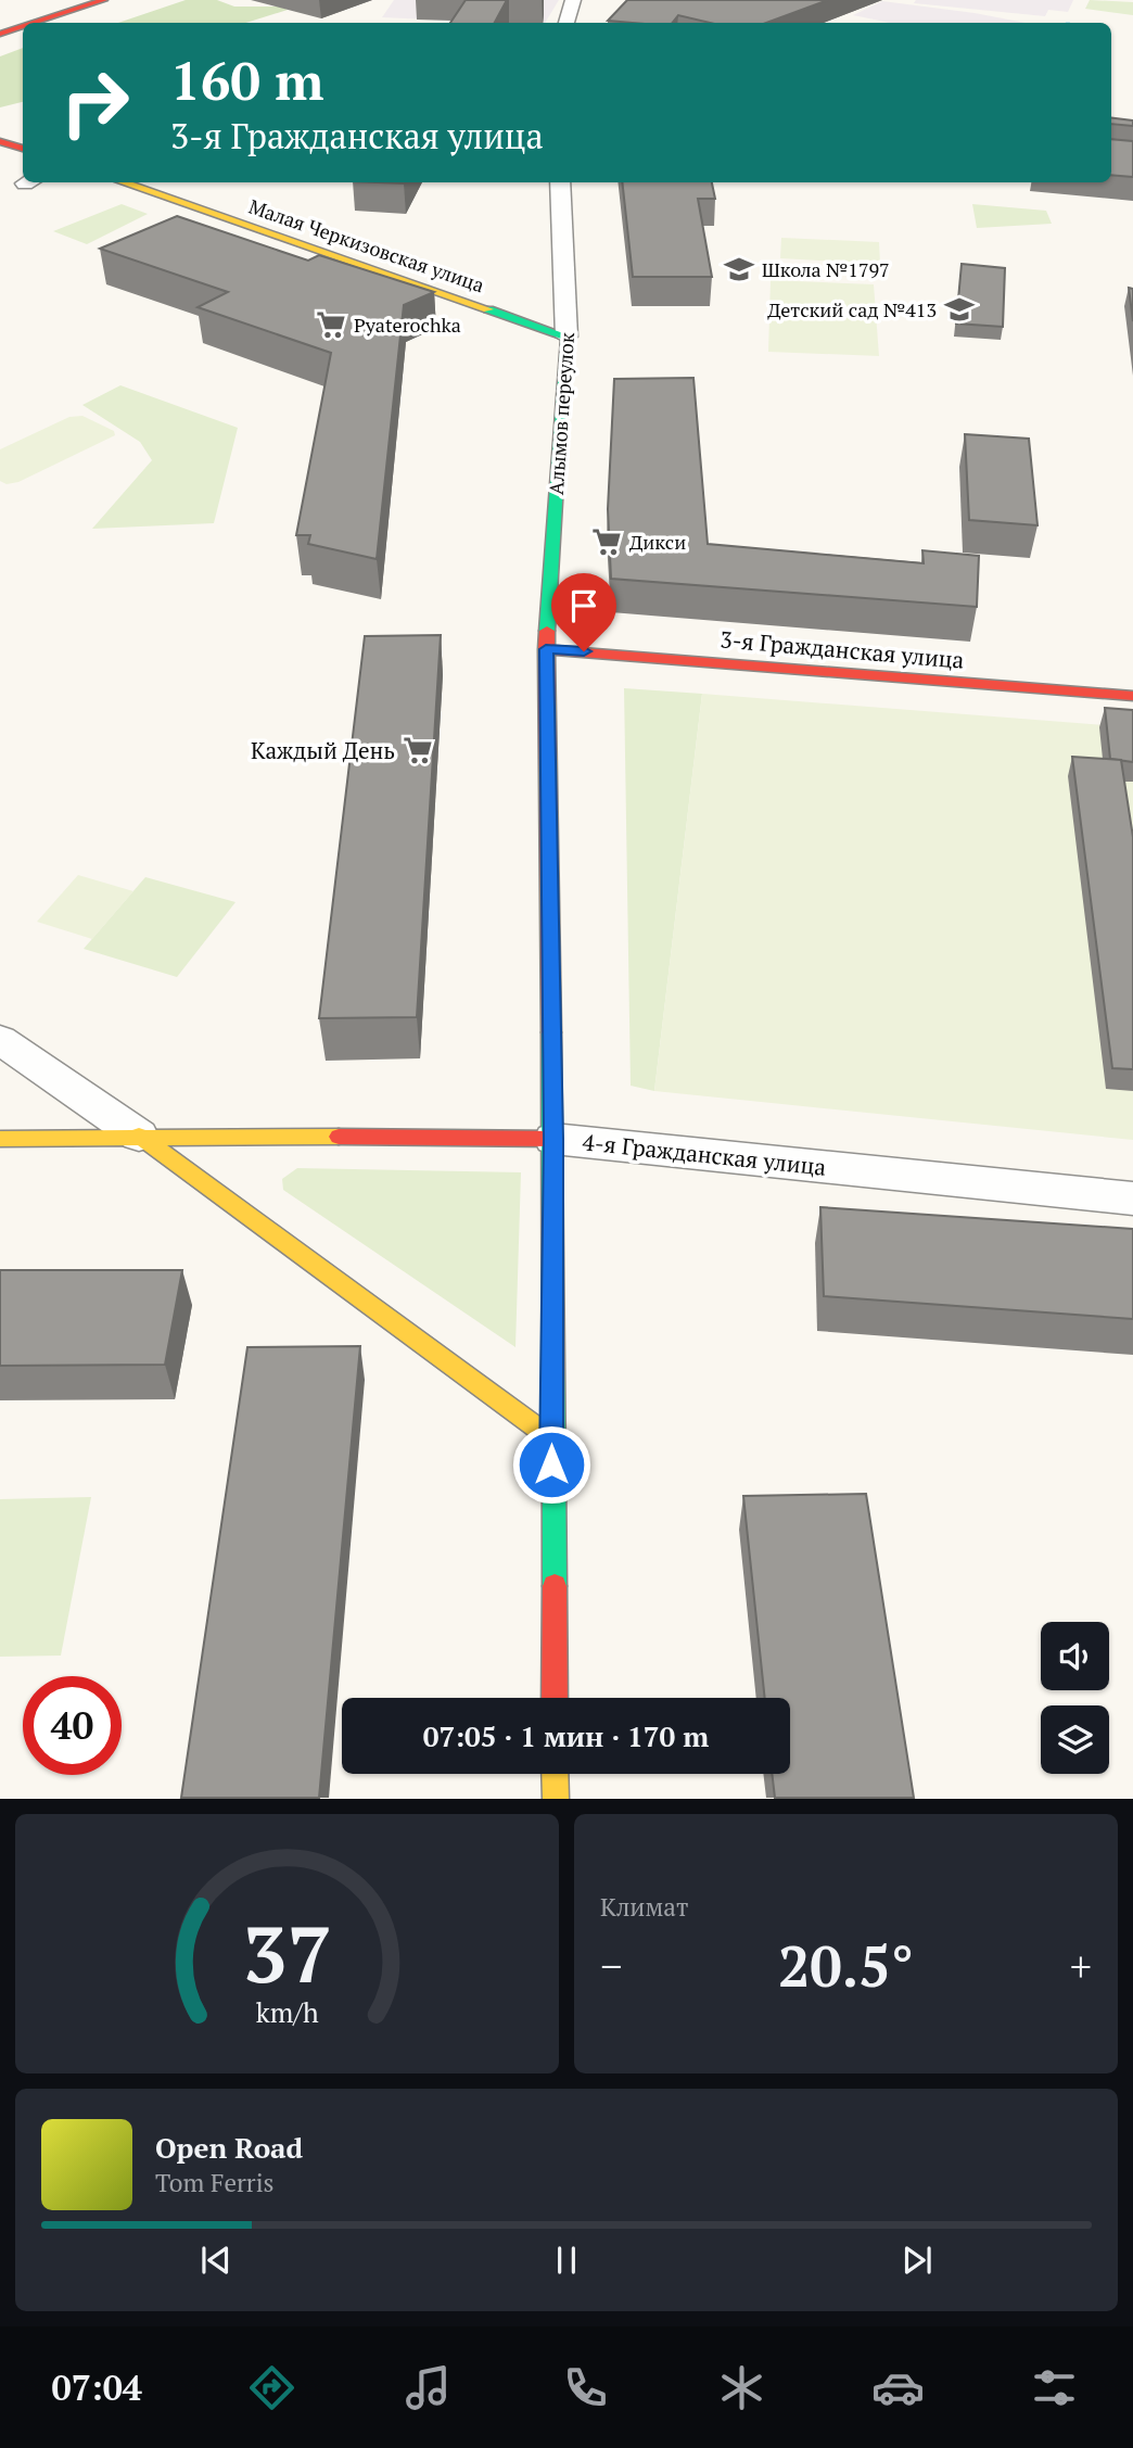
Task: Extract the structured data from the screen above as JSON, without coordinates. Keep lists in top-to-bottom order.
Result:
{
  "streets": {
    "street": [
      "Малая Черкизовская улица",
      "Алымов переулок",
      "3-я Гражданская улица",
      "4-я Гражданская улица"
    ]
  },
  "crossings": [
    ["Малая Черкизовская улица", "Алымов переулок"],
    ["Алымов переулок", "3-я Гражданская улица"],
    ["Алымов переулок", "4-я Гражданская улица"]
  ],
  "places": {
    "school or university": ["Школа №1797", "Детский сад №413"],
    "supermarket": ["Pyaterochka", "Дикси", "Каждый День"]
  },
  "page": {
    "turn": ["160 m", "3-я Гражданская улица"],
    "limit": "40",
    "trip": "07:05 · 1 мин · 170 m",
    "tile": "Климат",
    "heat": ["−", "20.5°", "+"],
    "song": ["Open Road", "Tom Ferris"],
    "tabs": "07:04",
    "gauge": ["37", "km/h"]
  }
}
